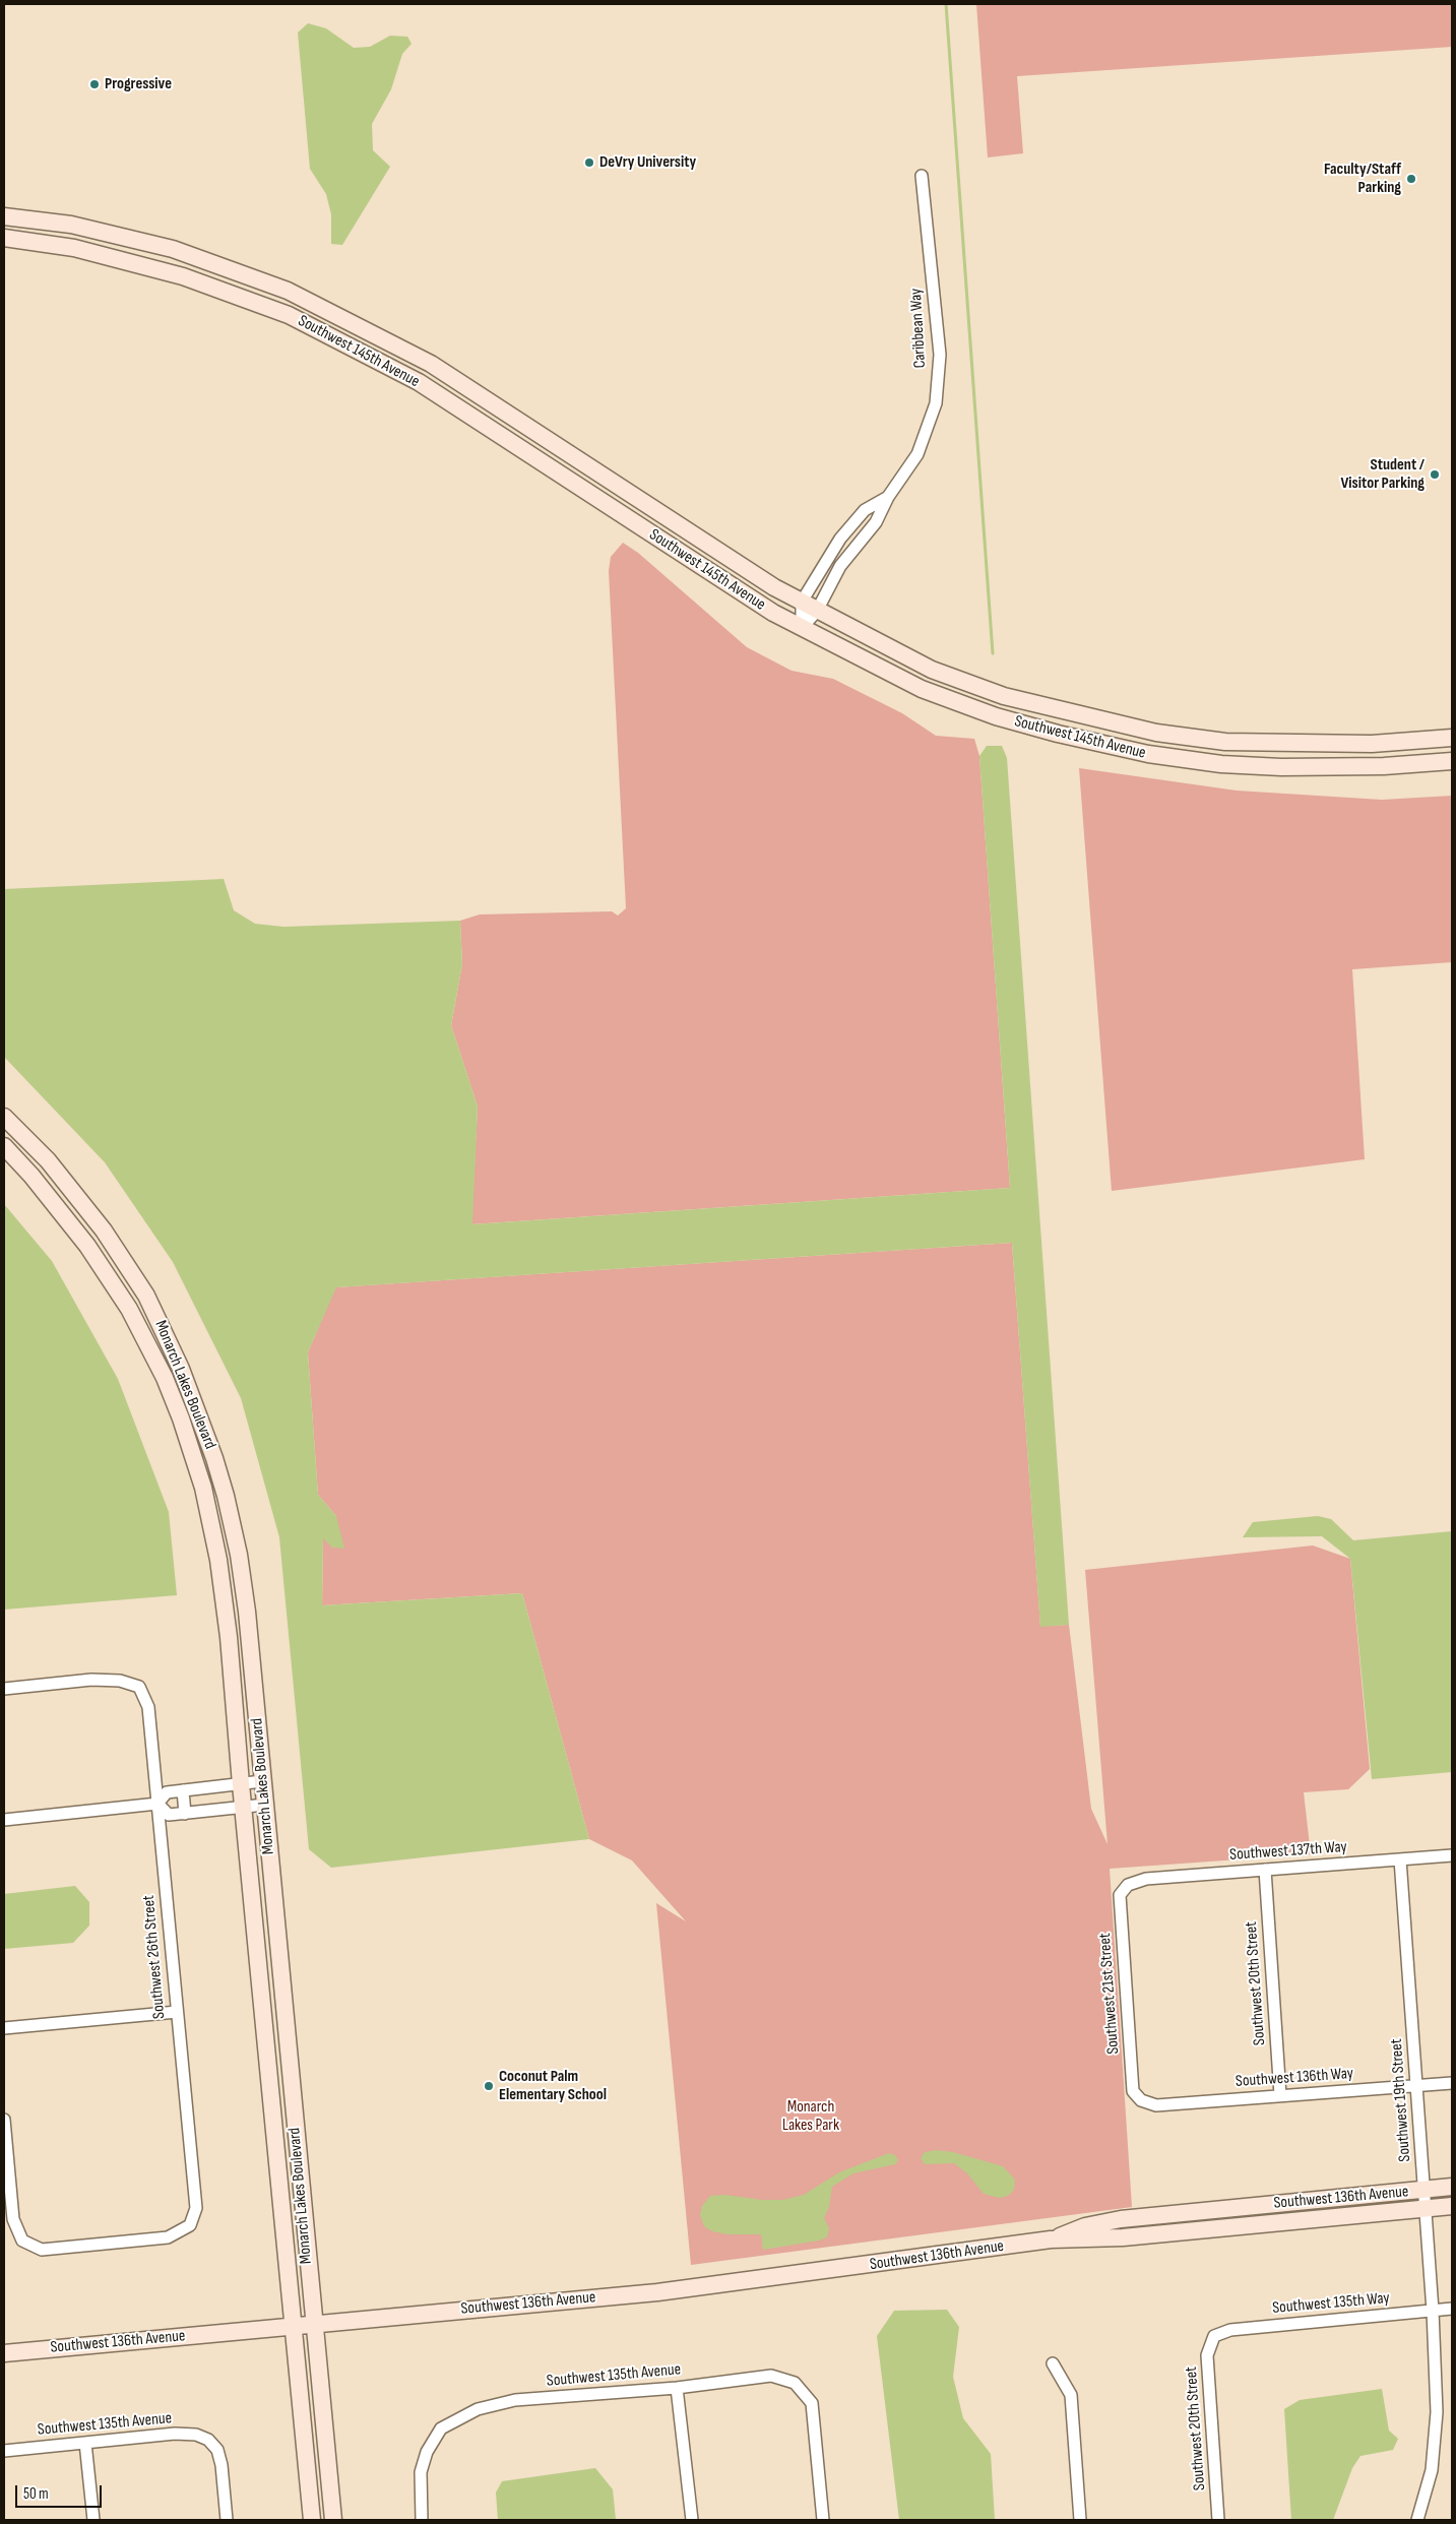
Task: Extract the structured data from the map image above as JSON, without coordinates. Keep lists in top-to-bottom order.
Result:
{
  "streets": {
    "street": [
      "Caribbean Way",
      "Southwest 145th Avenue",
      "Monarch Lakes Boulevard",
      "Southwest 137th Way",
      "Southwest 26th Street",
      "Southwest 20th Street",
      "Southwest 21st Street",
      "Southwest 136th Way",
      "Southwest 19th Street",
      "Southwest 136th Avenue",
      "Southwest 135th Way",
      "Southwest 135th Avenue"
    ]
  },
  "crossings": [
    ["Caribbean Way", "Southwest 145th Avenue"],
    ["Monarch Lakes Boulevard", "Southwest 136th Avenue"],
    ["Southwest 137th Way", "Southwest 20th Street"],
    ["Southwest 137th Way", "Southwest 21st Street"],
    ["Southwest 137th Way", "Southwest 19th Street"],
    ["Southwest 20th Street", "Southwest 136th Way"],
    ["Southwest 20th Street", "Southwest 135th Way"],
    ["Southwest 21st Street", "Southwest 136th Way"],
    ["Southwest 136th Way", "Southwest 19th Street"],
    ["Southwest 19th Street", "Southwest 136th Avenue"],
    ["Southwest 19th Street", "Southwest 135th Way"]
  ],
  "parks": ["Monarch Lakes Park"],
  "places": [
    "Progressive",
    "DeVry University",
    "Faculty/Staff Parking",
    "Student / Visitor Parking",
    "Coconut Palm Elementary School"
  ],
  "scale_bar": "50 m"
}
